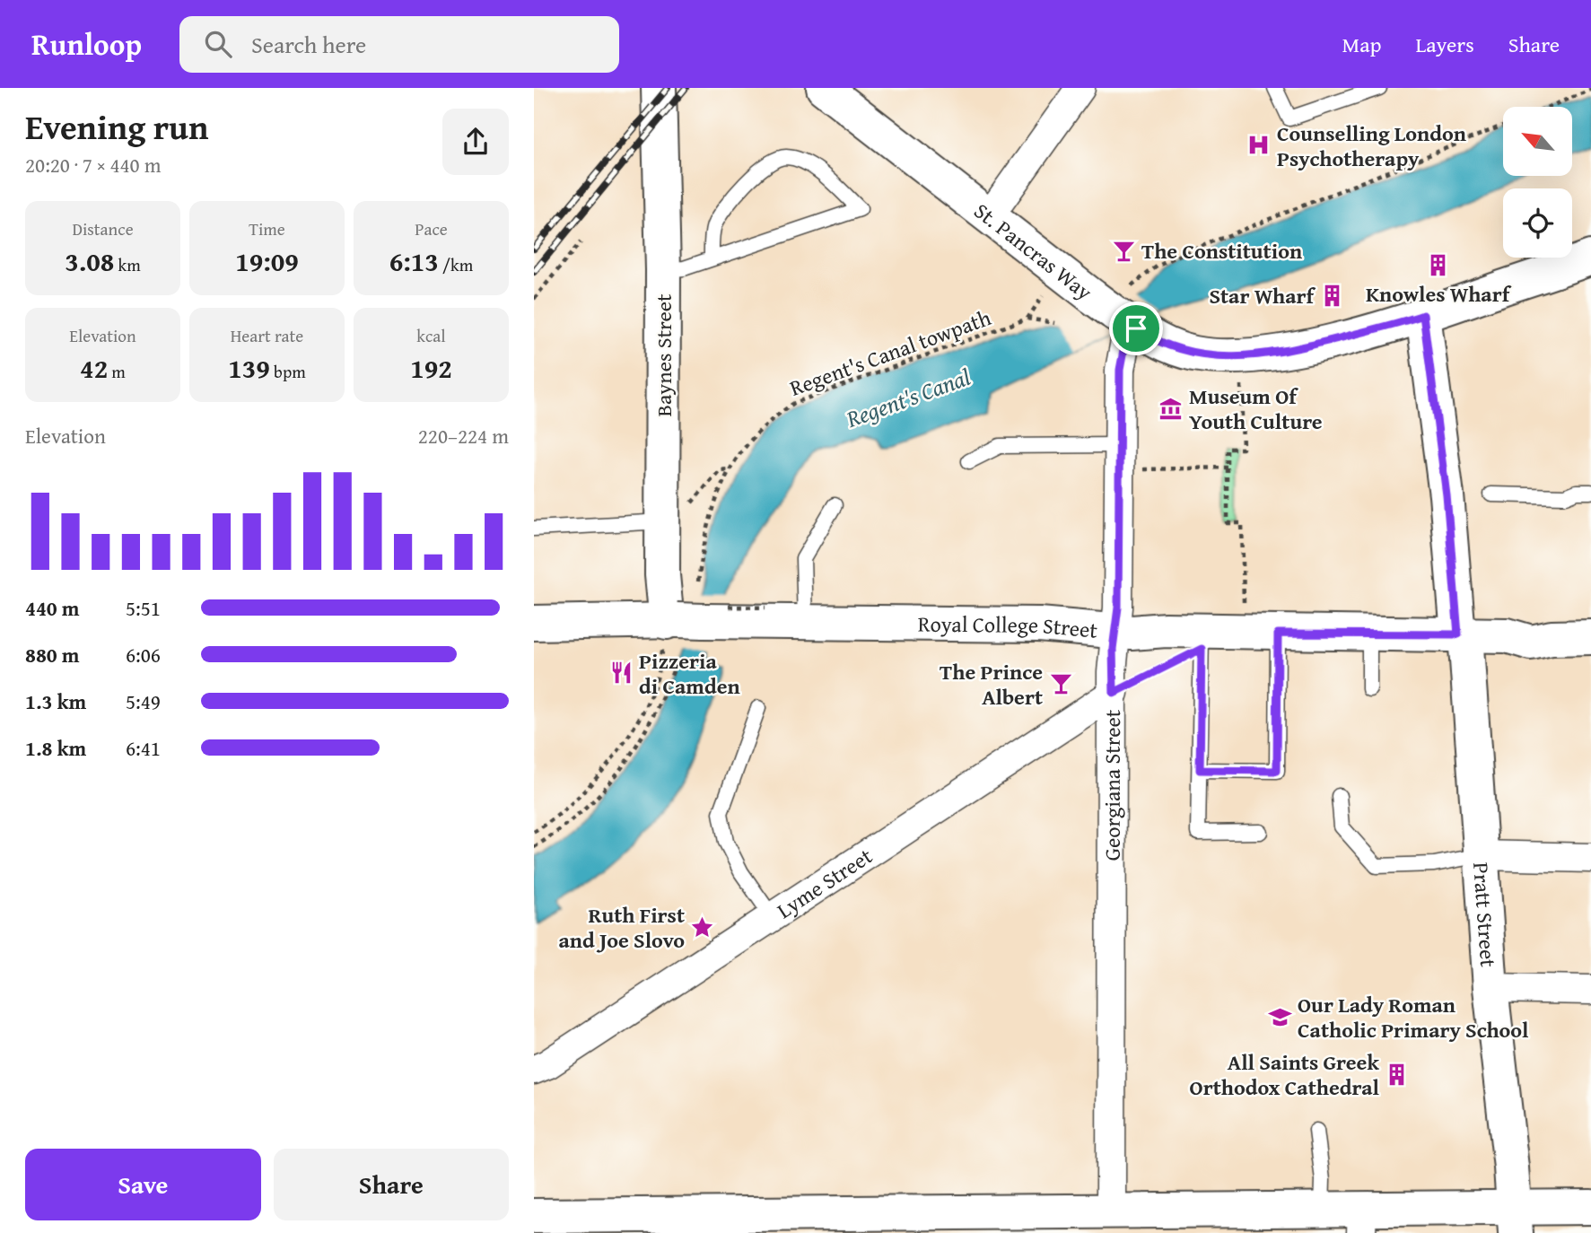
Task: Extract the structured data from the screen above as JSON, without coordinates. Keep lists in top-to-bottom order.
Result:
{
  "streets": {
    "main road": [
      "St. Pancras Way",
      "Baynes Street",
      "Royal College Street",
      "Pratt Street"
    ],
    "street": ["Georgiana Street", "Lyme Street"],
    "path": ["Regent's Canal towpath"]
  },
  "crossings": [
    ["St. Pancras Way", "Georgiana Street"],
    ["St. Pancras Way", "Pratt Street"],
    ["Baynes Street", "Royal College Street"],
    ["Royal College Street", "Georgiana Street"],
    ["Royal College Street", "Pratt Street"],
    ["Georgiana Street", "Lyme Street"]
  ],
  "water": ["Regent's Canal"],
  "places": {
    "hospital": ["Counselling London Psychotherapy"],
    "bar": ["The Constitution", "The Prince Albert"],
    "building": ["Knowles Wharf", "Star Wharf", "All Saints Greek Orthodox Cathedral"],
    "museum": ["Museum Of Youth Culture"],
    "restaurant": ["Pizzeria di Camden"],
    "place": ["Ruth First and Joe Slovo"],
    "school or university": ["Our Lady Roman Catholic Primary School"]
  },
  "north": "top left",
  "page": {
    "header": "Runloop",
    "search": "Search here",
    "nav": ["Map", "Layers", "Share"],
    "heading": ["Evening run", "20:20 · 7 × 440 m"],
    "stats": [
      ["Distance", "3.08 km"],
      ["Time", "19:09"],
      ["Pace", "6:13 /km"],
      ["Elevation", "42 m"],
      ["Heart rate", "139 bpm"],
      ["kcal", "192"]
    ],
    "chart": ["Elevation", "220–224 m"],
    "list": [
      {
        "name": "440 m",
        "note": "5:51"
      },
      {
        "name": "880 m",
        "note": "6:06"
      },
      {
        "name": "1.3 km",
        "note": "5:49"
      },
      {
        "name": "1.8 km",
        "note": "6:41"
      }
    ],
    "buttons": ["Save", "Share"]
  }
}
